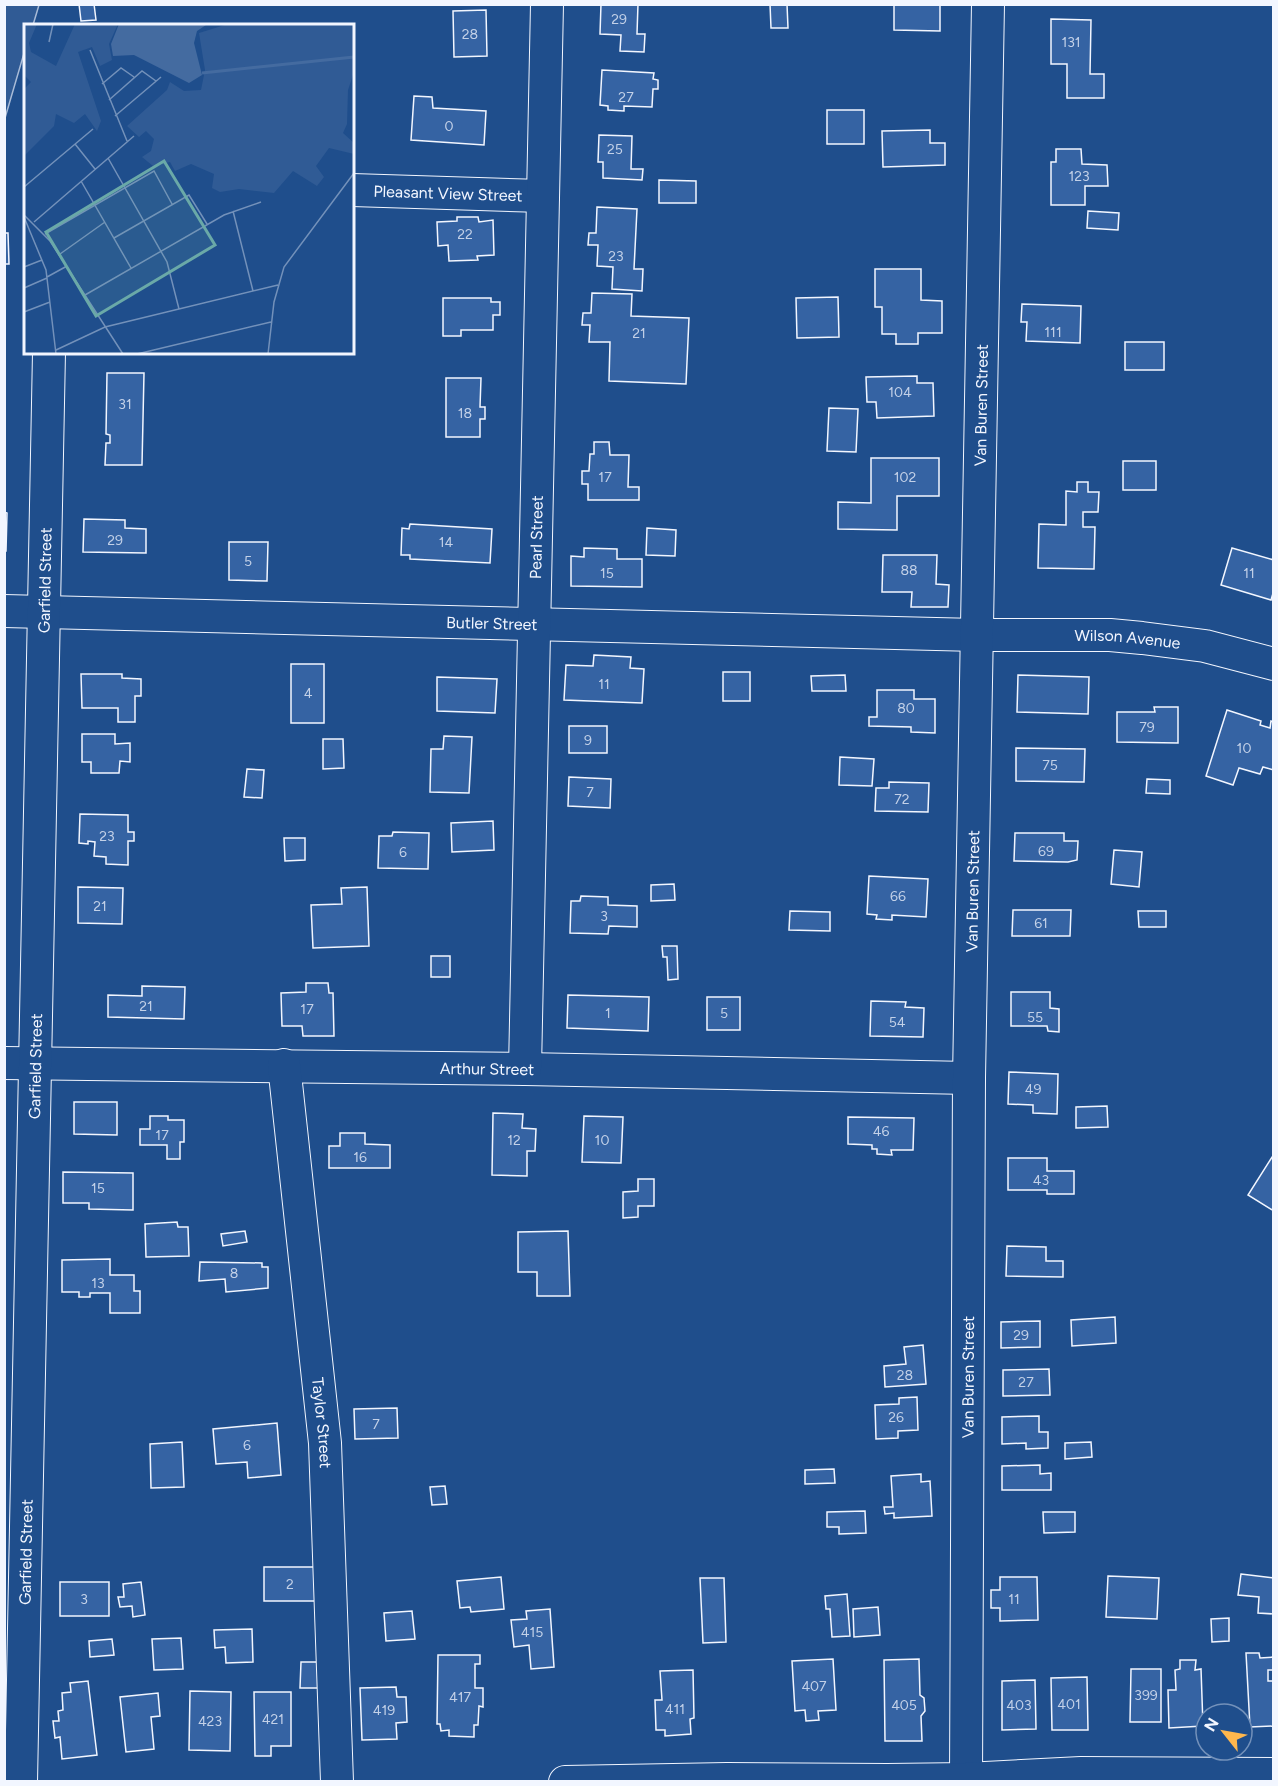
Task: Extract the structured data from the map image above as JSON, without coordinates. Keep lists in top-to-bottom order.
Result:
{
  "streets": {
    "street": [
      "Pleasant View Street",
      "Van Buren Street",
      "Pearl Street",
      "Garfield Street",
      "Butler Street",
      "Wilson Avenue",
      "Arthur Street",
      "Taylor Street"
    ]
  },
  "crossings": [
    ["Pleasant View Street", "Pearl Street"],
    ["Van Buren Street", "Butler Street"],
    ["Van Buren Street", "Wilson Avenue"],
    ["Van Buren Street", "Arthur Street"],
    ["Pearl Street", "Butler Street"],
    ["Pearl Street", "Arthur Street"],
    ["Garfield Street", "Butler Street"],
    ["Garfield Street", "Arthur Street"],
    ["Butler Street", "Wilson Avenue"],
    ["Arthur Street", "Taylor Street"]
  ],
  "house_numbers": [
    "29",
    "28",
    "131",
    "27",
    "0",
    "25",
    "123",
    "22",
    "23",
    "111",
    "21",
    "104",
    "31",
    "18",
    "17",
    "102",
    "29",
    "14",
    "5",
    "88",
    "15",
    "11",
    "11",
    "4",
    "80",
    "79",
    "9",
    "10",
    "75",
    "7",
    "72",
    "23",
    "69",
    "6",
    "66",
    "21",
    "3",
    "61",
    "21",
    "17",
    "1",
    "5",
    "55",
    "54",
    "49",
    "46",
    "17",
    "12",
    "10",
    "16",
    "43",
    "15",
    "8",
    "13",
    "29",
    "28",
    "27",
    "26",
    "7",
    "6",
    "2",
    "3",
    "11",
    "415",
    "407",
    "399",
    "417",
    "401",
    "405",
    "403",
    "411",
    "419",
    "421",
    "423"
  ],
  "north": "top left"
}
